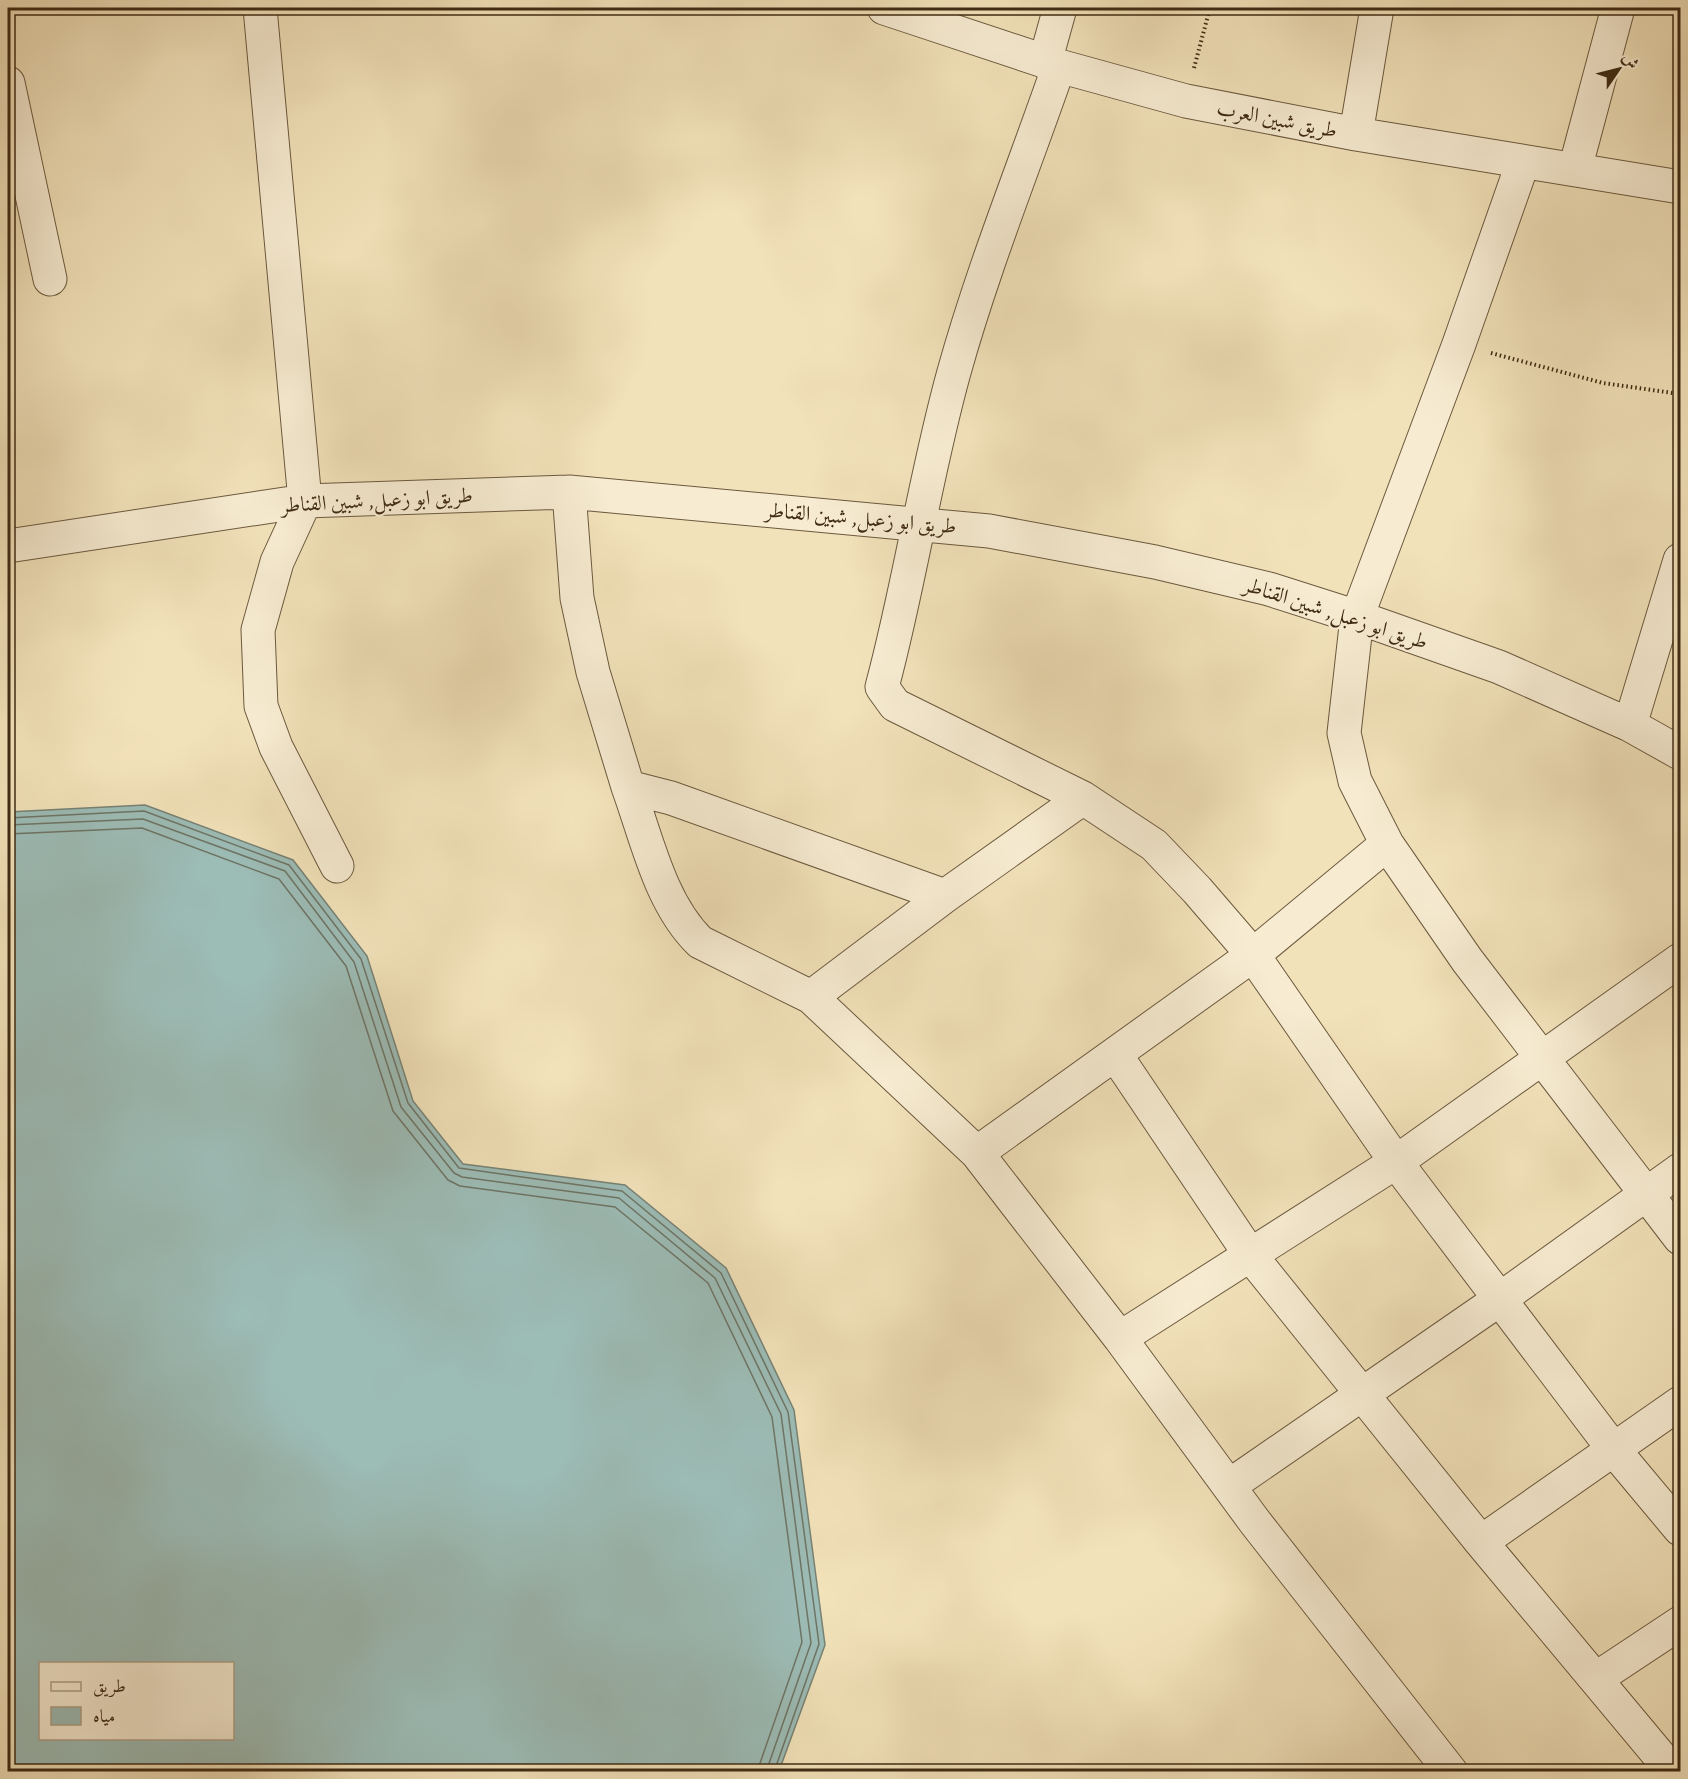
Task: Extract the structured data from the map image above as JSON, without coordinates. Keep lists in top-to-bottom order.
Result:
{
  "streets": {
    "street": ["طريق شبين العرب", "طريق ابو زعبل, شبين القناطر"]
  },
  "legend": ["طريق", "مياه"],
  "north": "top right"
}
